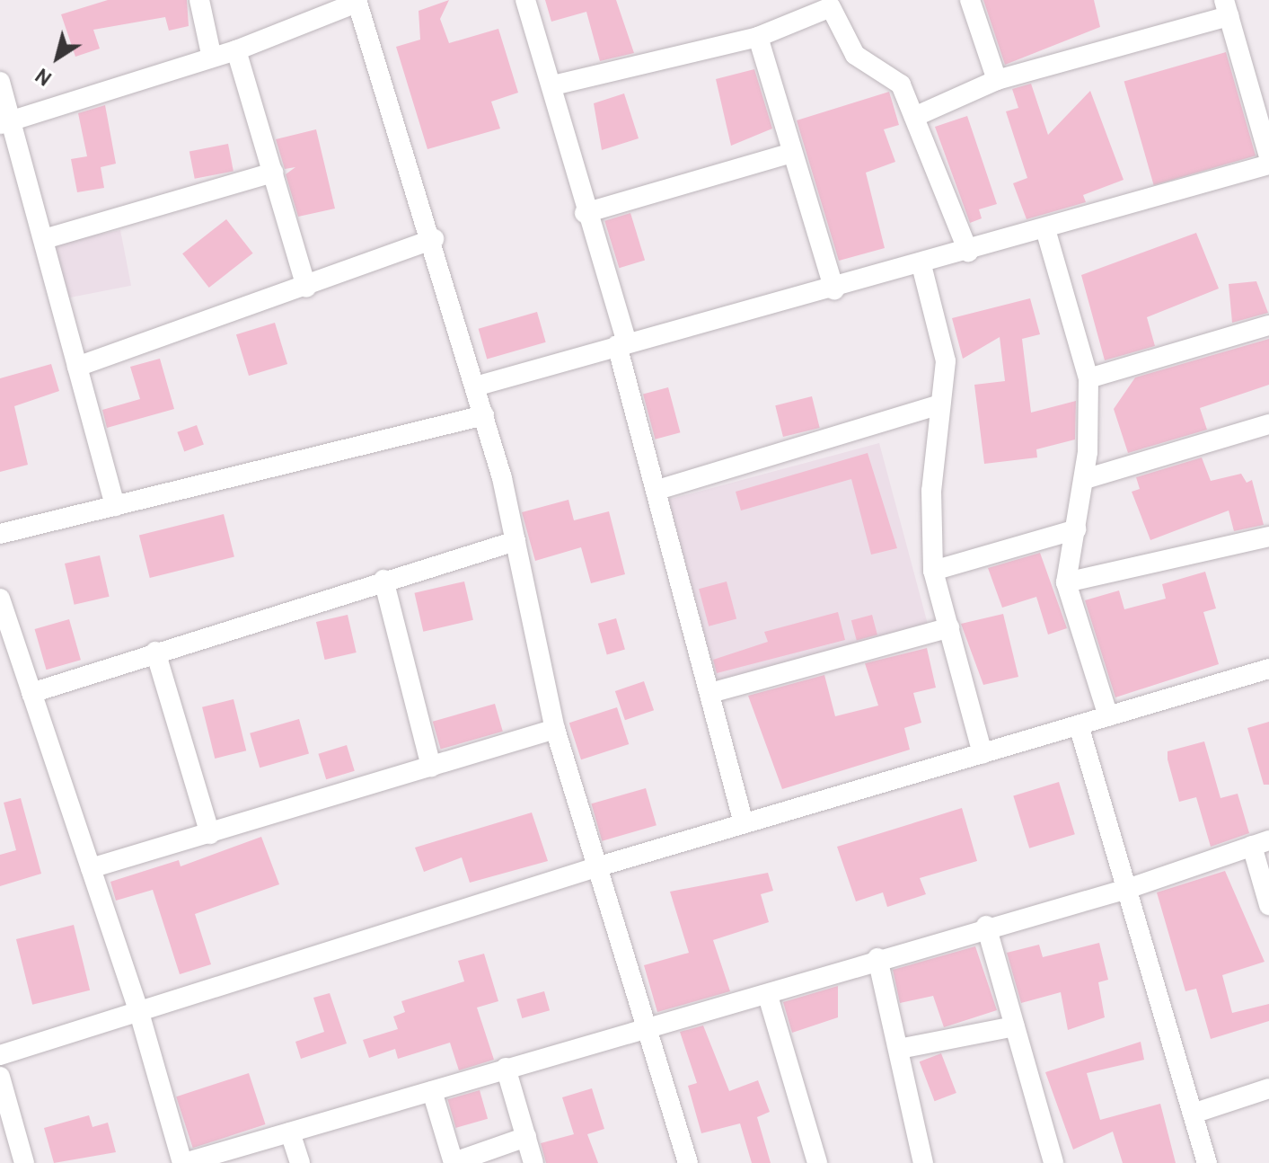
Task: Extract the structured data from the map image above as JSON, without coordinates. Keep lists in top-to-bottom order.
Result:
{
  "north": "bottom left"
}
